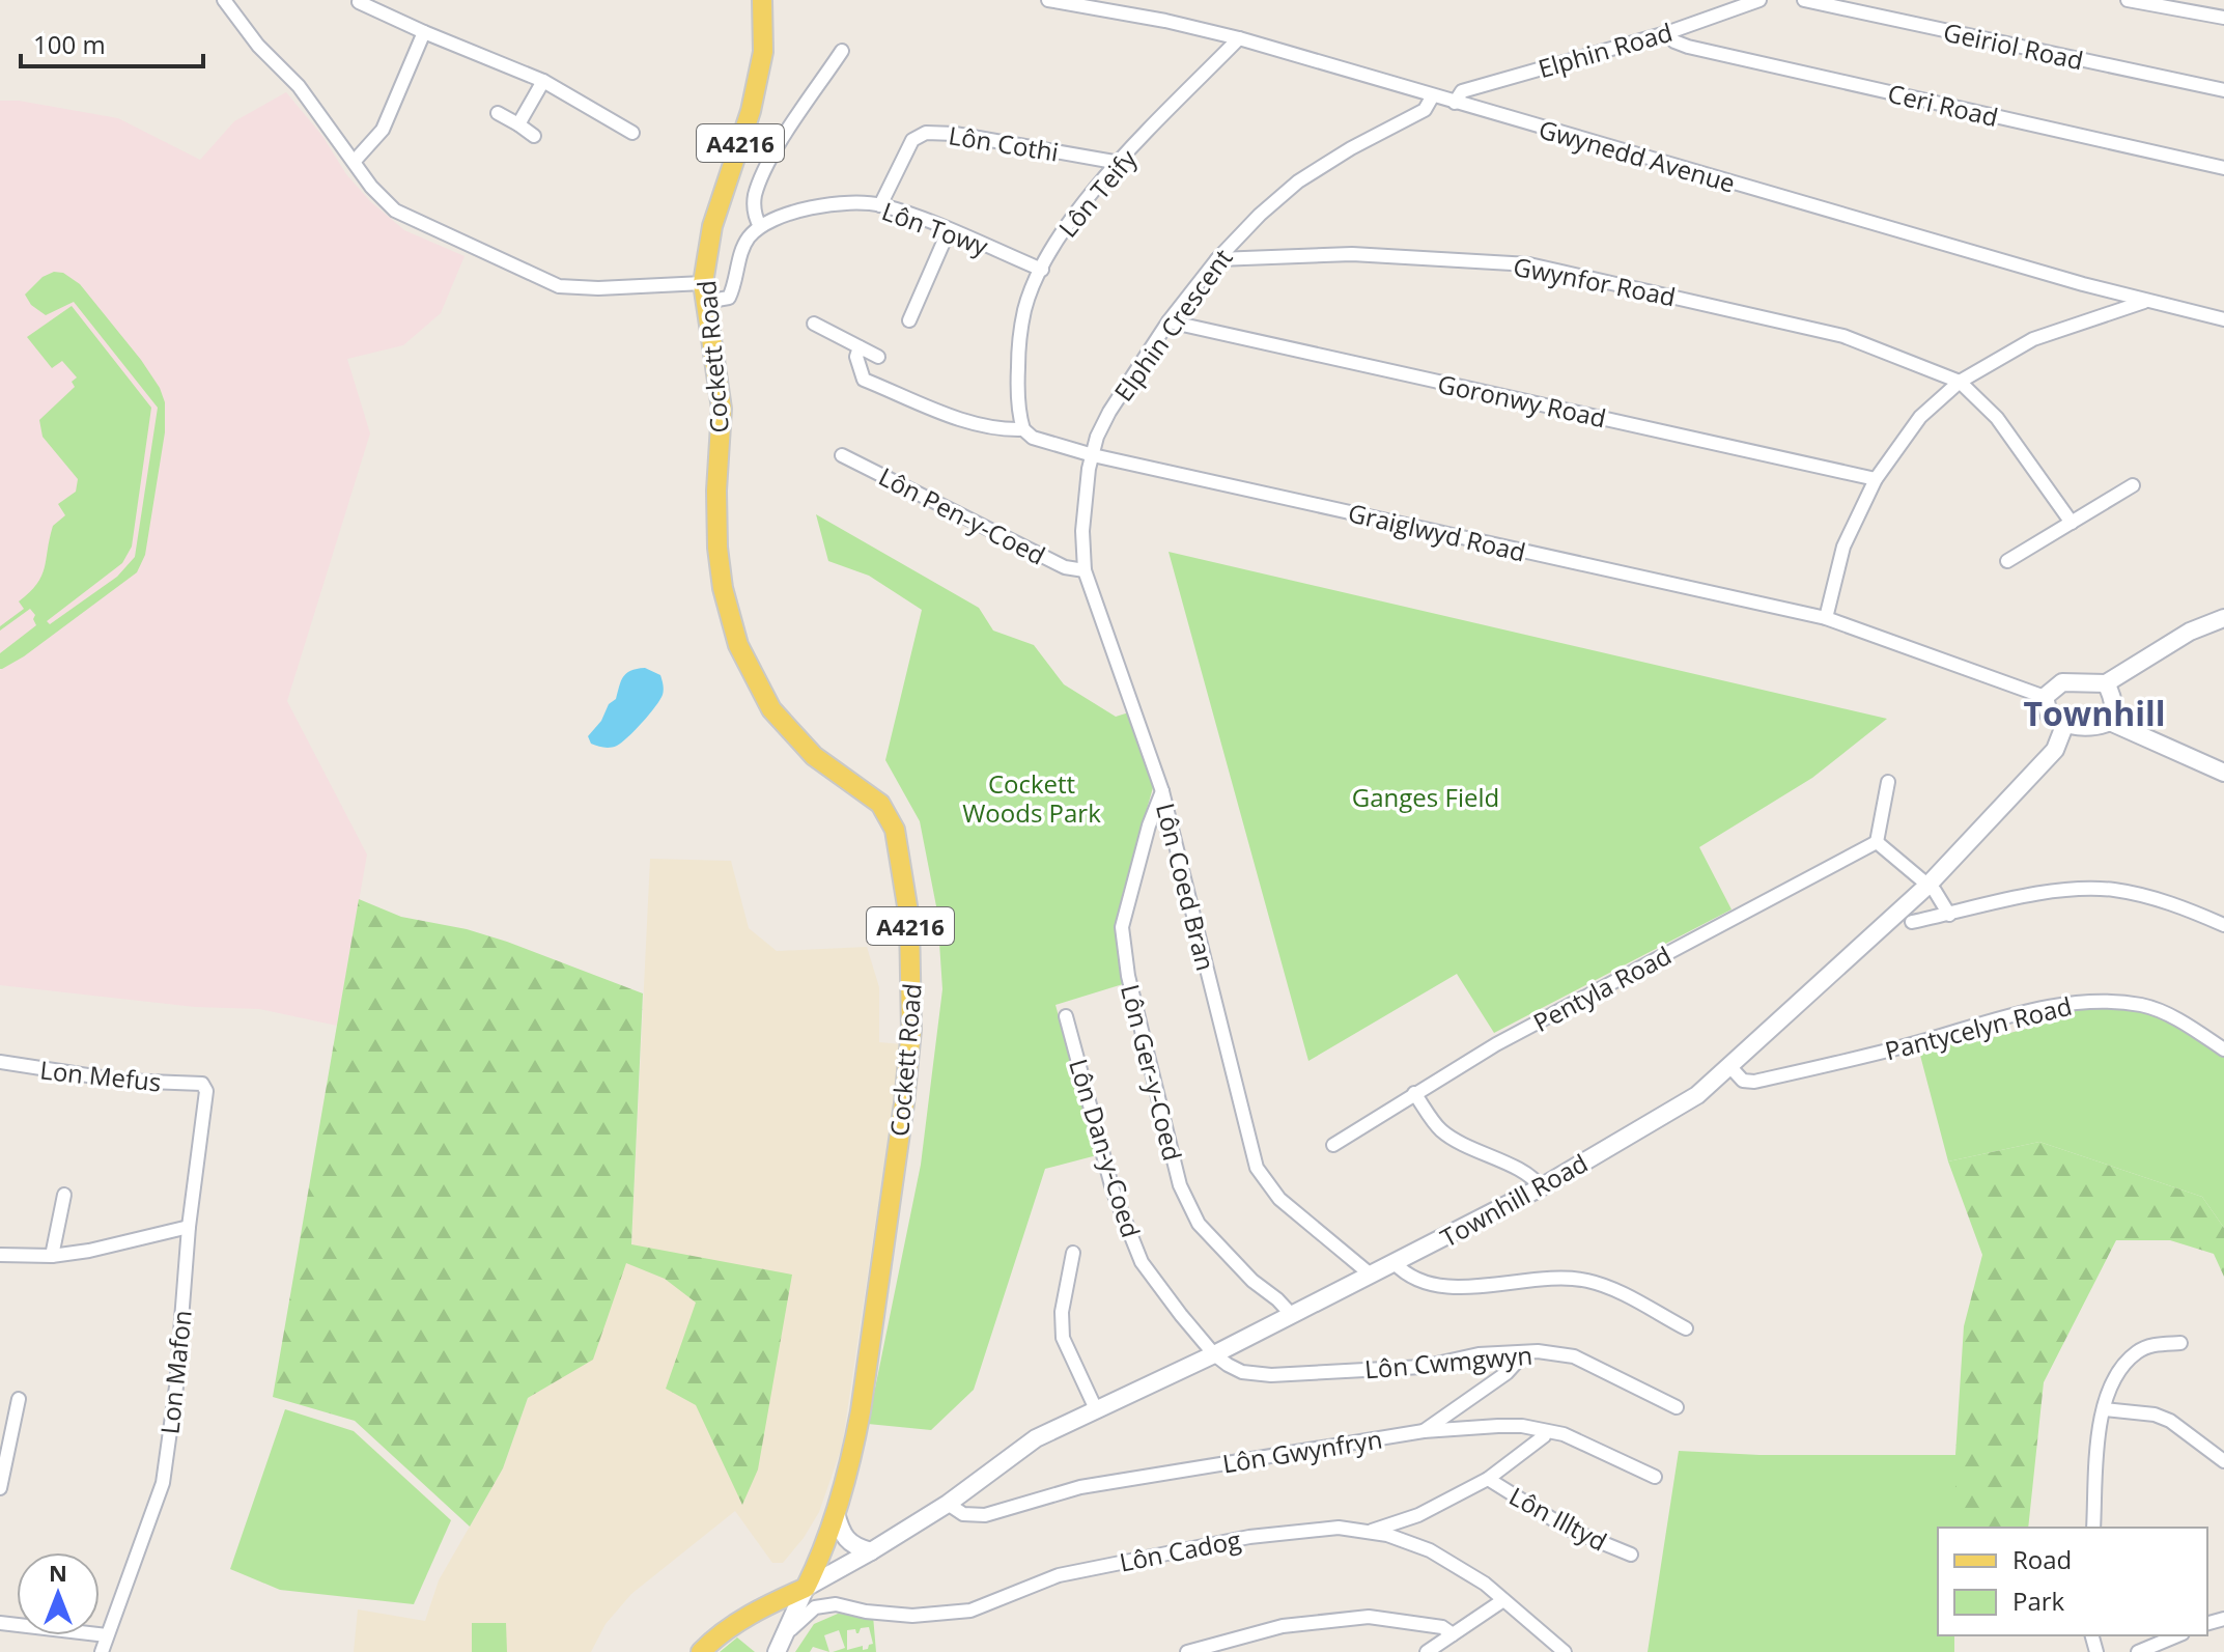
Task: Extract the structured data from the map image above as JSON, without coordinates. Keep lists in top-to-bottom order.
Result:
{
  "streets": {
    "main road": ["A4216", "Cockett Road"],
    "street": [
      "Geiriol Road",
      "Elphin Road",
      "Ceri Road",
      "Lôn Cothi",
      "Gwynedd Avenue",
      "Lôn Teify",
      "Lôn Towy",
      "Gwynfor Road",
      "Elphin Crescent",
      "Goronwy Road",
      "Lôn Pen-y-Coed",
      "Graiglwyd Road",
      "Lôn Coed Bran",
      "Pentyla Road",
      "Pantycelyn Road",
      "Lôn Ger-y-Coed",
      "Lon Mefus",
      "Lôn Dan-y-Coed",
      "Townhill Road",
      "Lôn Cwmgwyn",
      "Lon Mafon",
      "Lôn Gwynfryn",
      "Lôn Illtyd",
      "Lôn Cadog"
    ]
  },
  "crossings": [
    ["Elphin Road", "Ceri Road"],
    ["Elphin Road", "Gwynedd Avenue"],
    ["Lôn Cothi", "Lôn Teify"],
    ["Lôn Cothi", "Lôn Towy"],
    ["Gwynedd Avenue", "Lôn Teify"],
    ["Gwynedd Avenue", "Elphin Crescent"],
    ["Lôn Teify", "Lôn Towy"],
    ["Lôn Teify", "Graiglwyd Road"],
    ["Gwynfor Road", "Elphin Crescent"],
    ["Elphin Crescent", "Goronwy Road"],
    ["Elphin Crescent", "Graiglwyd Road"],
    ["Elphin Crescent", "Lôn Coed Bran"],
    ["Cockett Road", "Townhill Road"],
    ["Lôn Pen-y-Coed", "Lôn Coed Bran"],
    ["Graiglwyd Road", "Lôn Coed Bran"],
    ["Graiglwyd Road", "Townhill Road"],
    ["Lôn Coed Bran", "Lôn Ger-y-Coed"],
    ["Lôn Coed Bran", "Townhill Road"],
    ["Pantycelyn Road", "Townhill Road"],
    ["Lôn Ger-y-Coed", "Townhill Road"],
    ["Lon Mefus", "Lon Mafon"],
    ["Lôn Dan-y-Coed", "Townhill Road"],
    ["Lôn Dan-y-Coed", "Lôn Cwmgwyn"],
    ["Townhill Road", "Lôn Cwmgwyn"],
    ["Townhill Road", "Lôn Gwynfryn"]
  ],
  "districts": ["Townhill"],
  "parks": ["Cockett Woods Park", "Ganges Field"],
  "legend": ["Road", "Park"],
  "scale_bar": "100 m",
  "north": "top"
}
